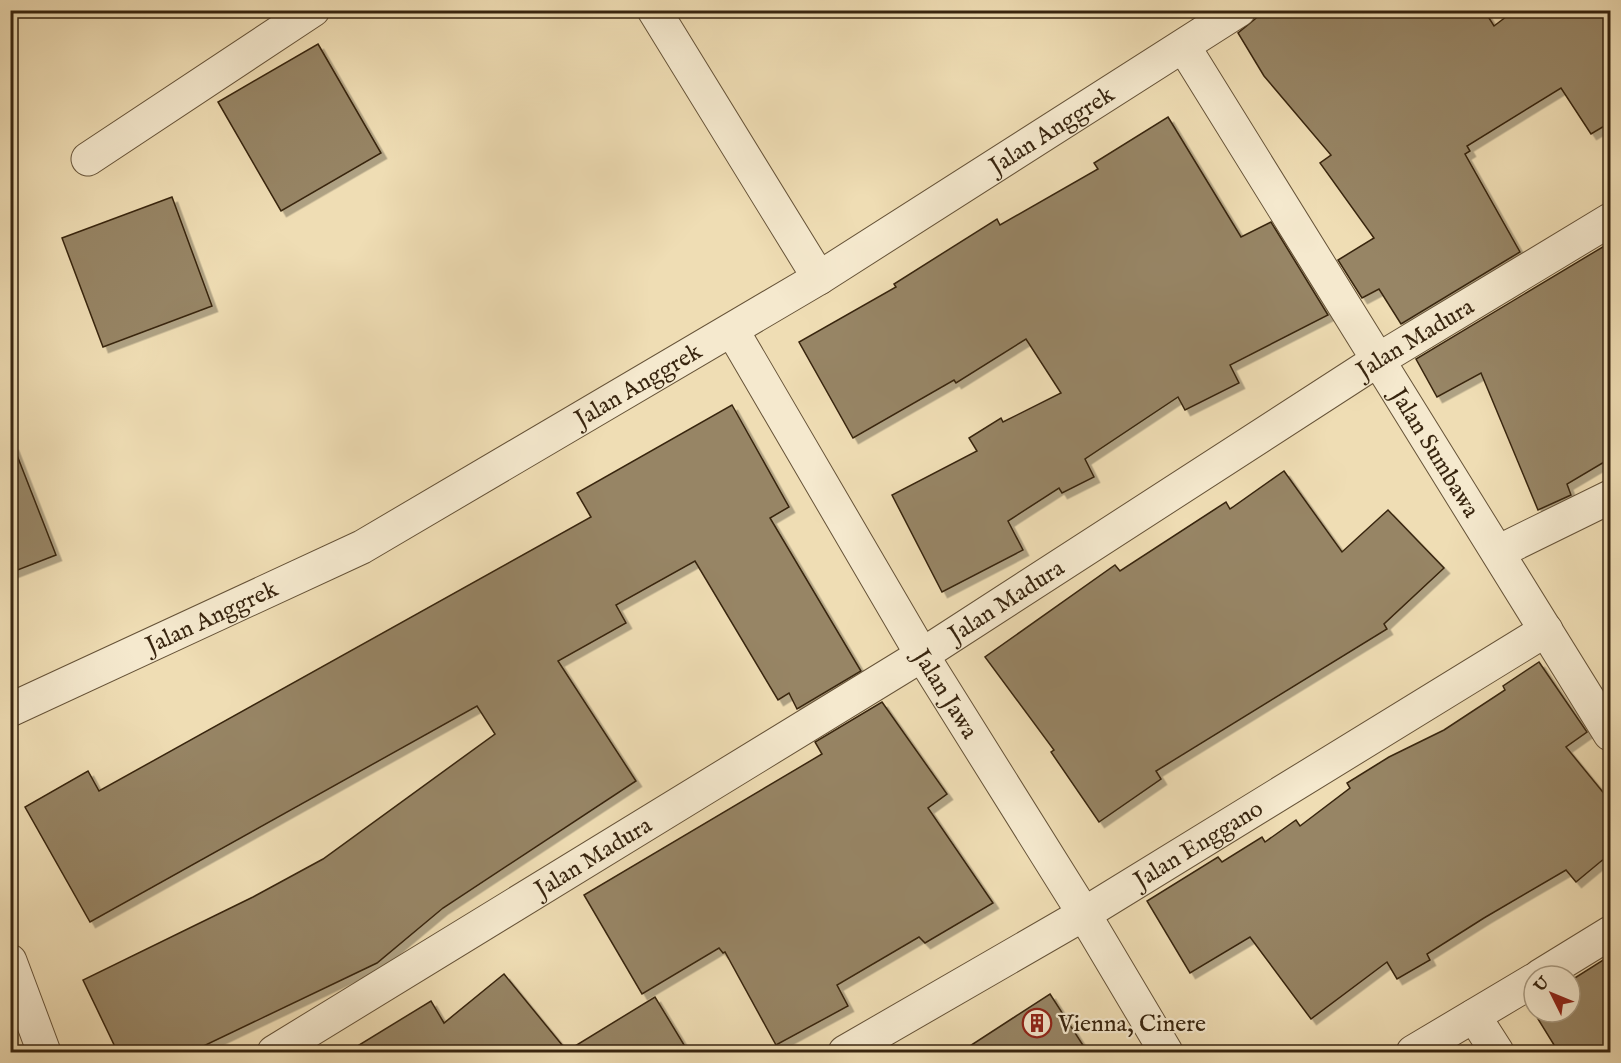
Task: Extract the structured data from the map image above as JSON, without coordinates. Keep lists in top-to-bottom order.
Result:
{
  "streets": {
    "street": [
      "Jalan Anggrek",
      "Jalan Madura",
      "Jalan Sumbawa",
      "Jalan Jawa",
      "Jalan Enggano"
    ]
  },
  "crossings": [
    ["Jalan Anggrek", "Jalan Sumbawa"],
    ["Jalan Anggrek", "Jalan Jawa"],
    ["Jalan Madura", "Jalan Sumbawa"],
    ["Jalan Madura", "Jalan Jawa"],
    ["Jalan Sumbawa", "Jalan Enggano"],
    ["Jalan Jawa", "Jalan Enggano"]
  ],
  "places": {
    "building": ["Vienna, Cinere"]
  },
  "north": "top left"
}
